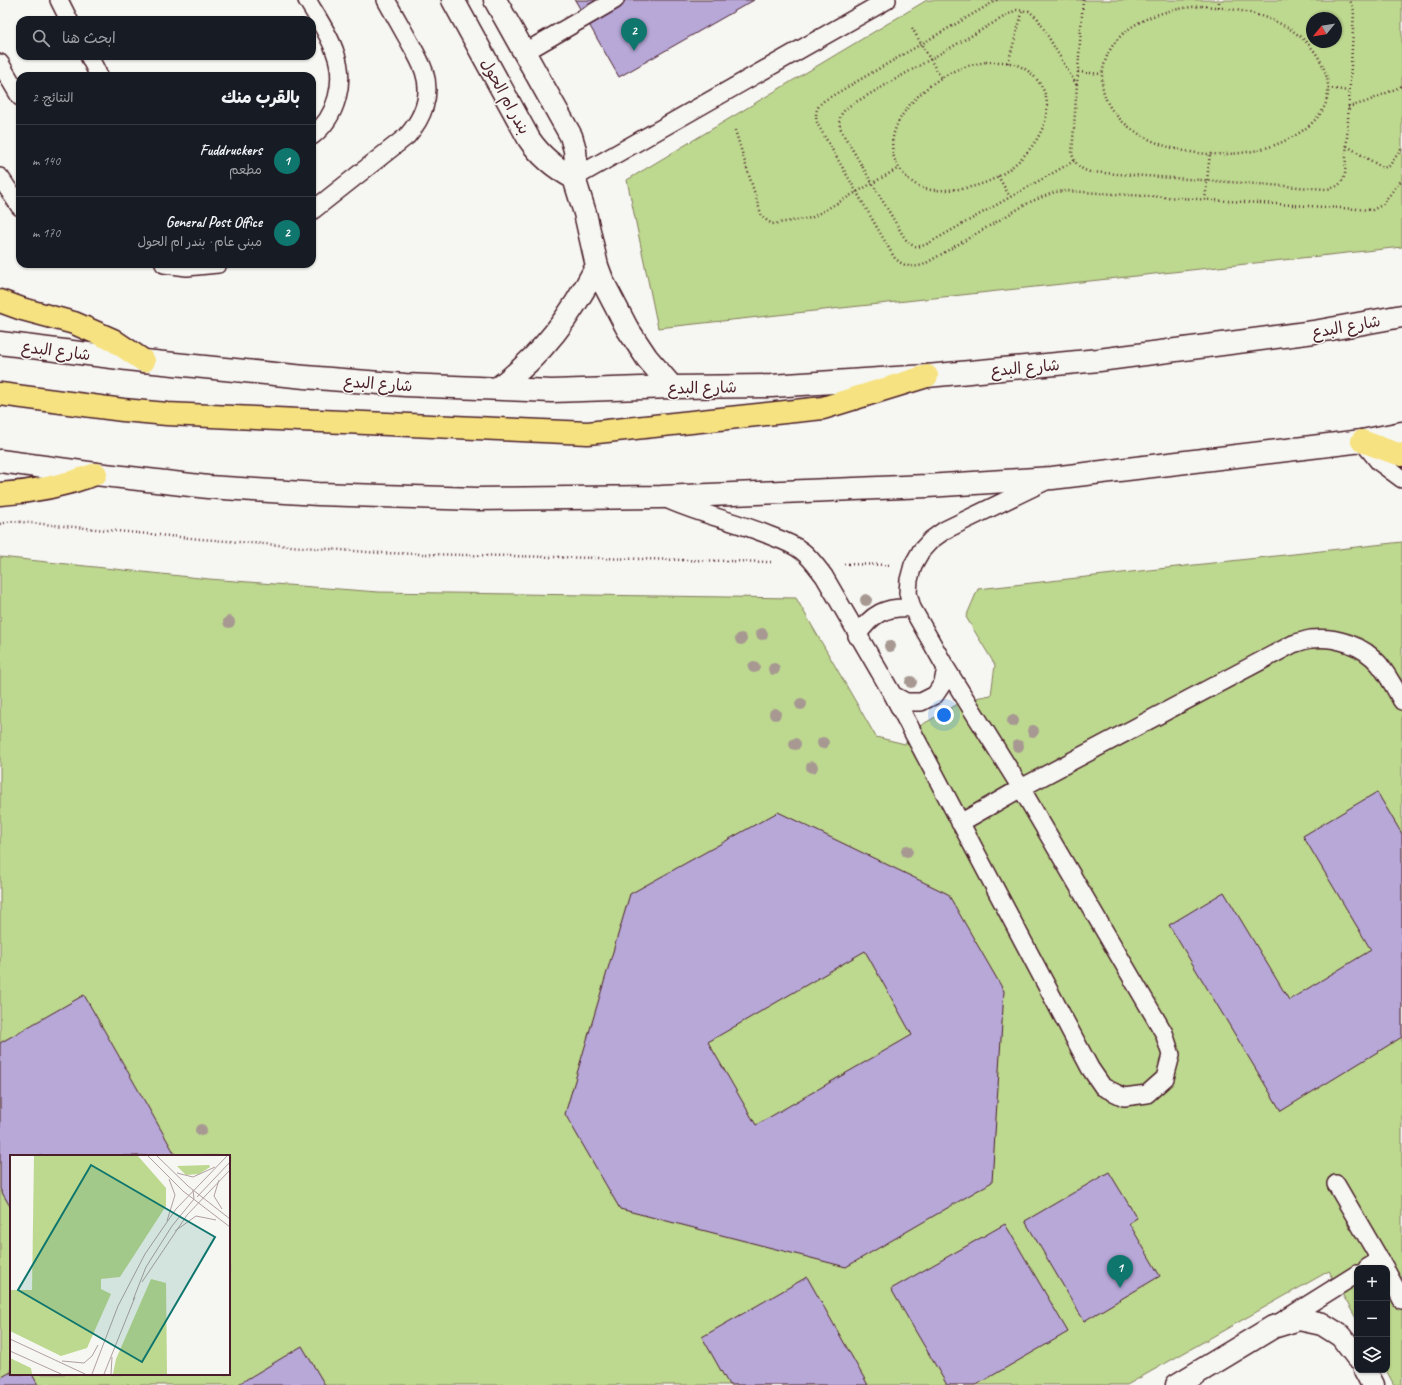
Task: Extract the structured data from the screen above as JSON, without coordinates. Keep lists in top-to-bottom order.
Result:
{
  "streets": {
    "main road": ["بندر ام الحول", "شارع البدع"]
  },
  "north": "bottom left",
  "page": {
    "search": "ابحث هنا",
    "pins": ["2", "1"],
    "heading": ["بالقرب منك", "النتائج: 2"],
    "list": [
      {
        "mark": "1",
        "name": "Fuddruckers",
        "note": "مطعم",
        "value": "140 m"
      },
      {
        "mark": "2",
        "name": "General Post Office",
        "note": "مبنى عام · بندر ام الحول",
        "value": "170 m"
      }
    ],
    "map_buttons": ["+", "−"]
  }
}
